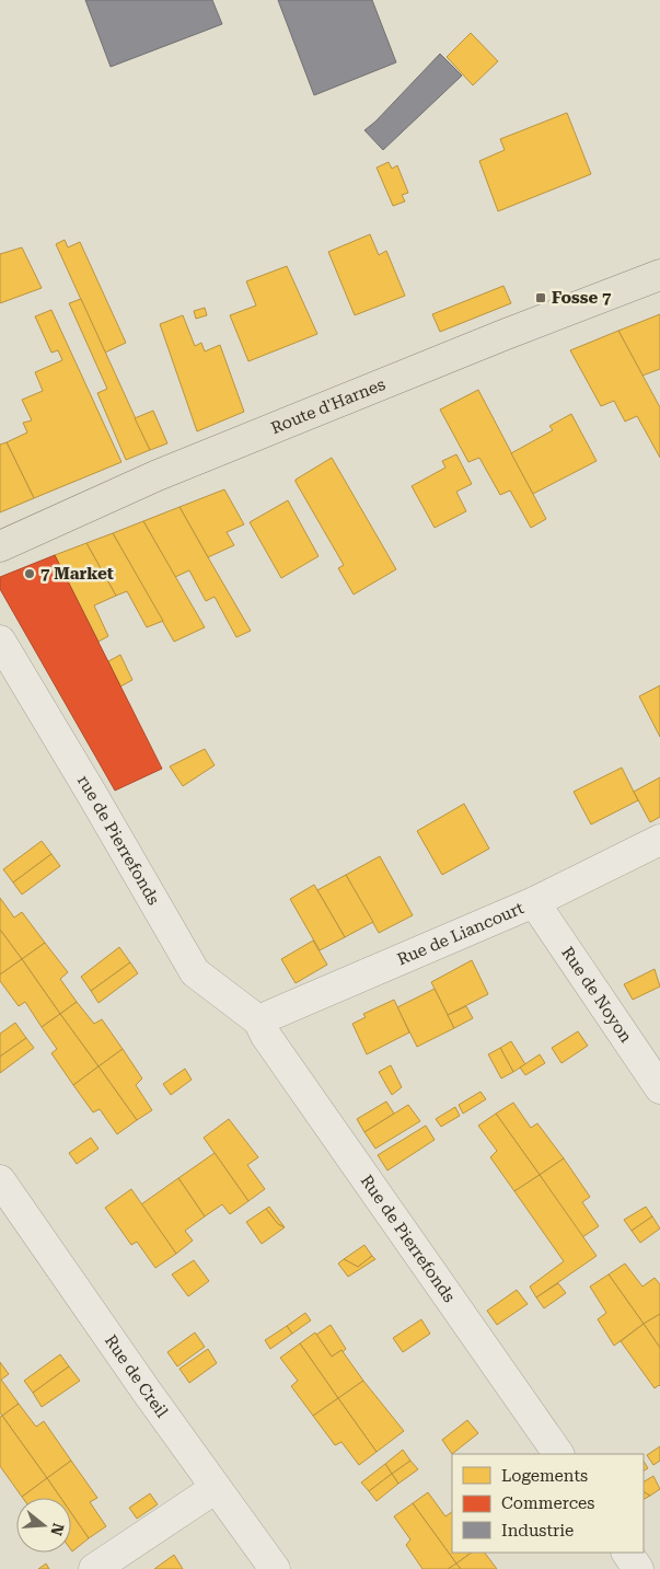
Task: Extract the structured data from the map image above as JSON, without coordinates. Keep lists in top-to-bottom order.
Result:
{
  "streets": {
    "main road": ["Route d'Harnes"],
    "street": [
      "rue de Pierrefonds",
      "Rue de Liancourt",
      "Rue de Noyon",
      "Rue de Pierrefonds",
      "Rue de Creil"
    ]
  },
  "crossings": [
    ["rue de Pierrefonds", "Rue de Liancourt"],
    ["rue de Pierrefonds", "Rue de Pierrefonds"],
    ["Rue de Liancourt", "Rue de Noyon"],
    ["Rue de Liancourt", "Rue de Pierrefonds"]
  ],
  "places": {
    "transit": ["Fosse 7"],
    "other": ["7 Market"]
  },
  "legend": ["Logements", "Commerces", "Industrie"],
  "north": "right"
}
